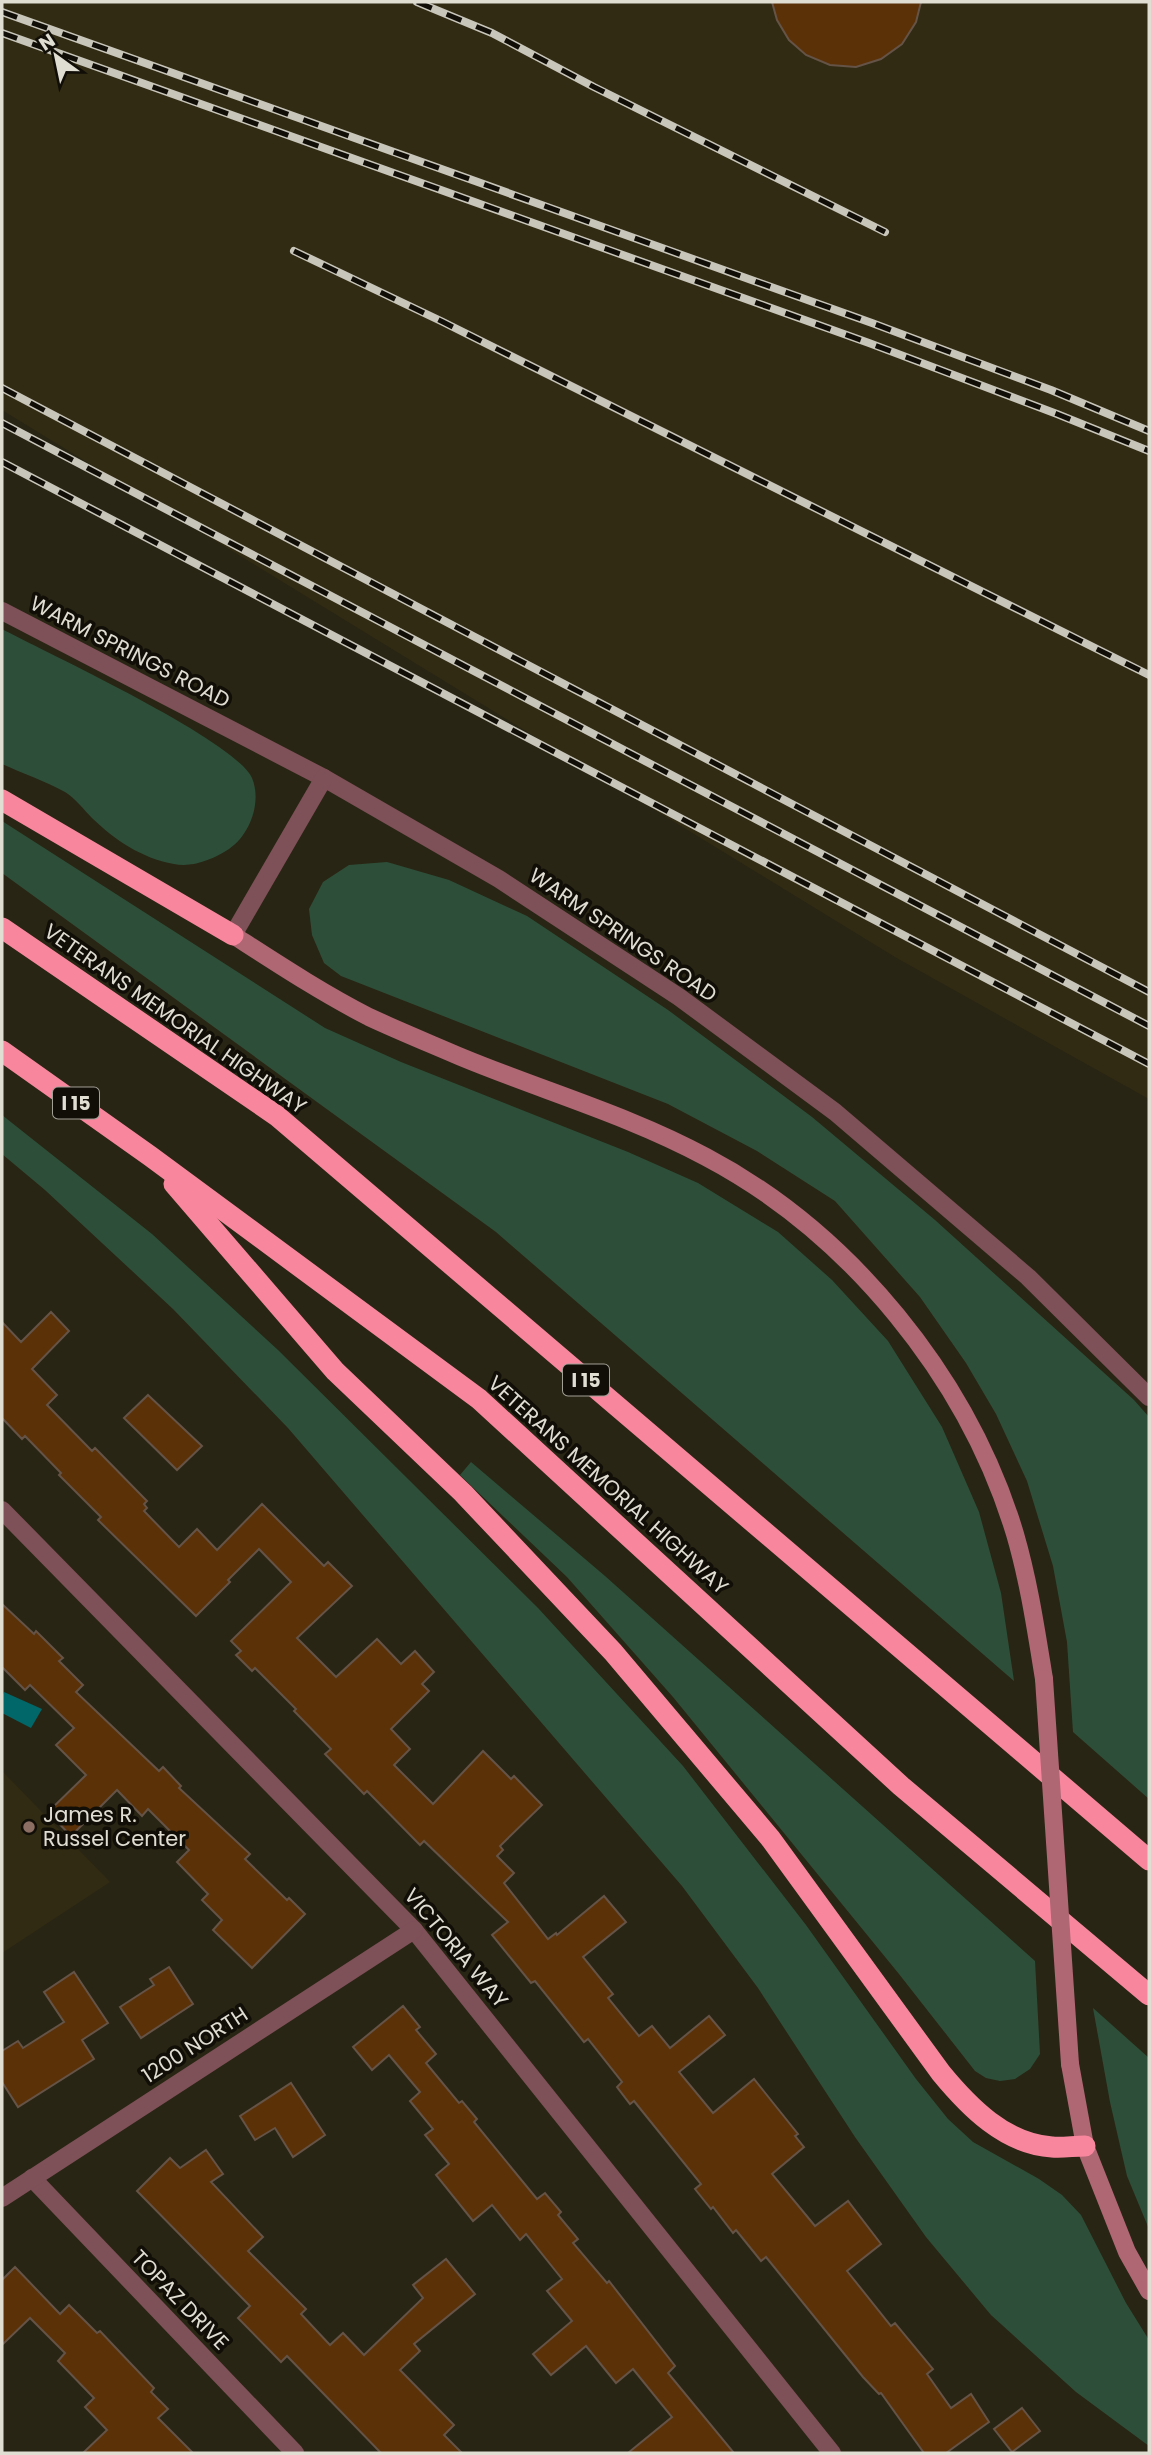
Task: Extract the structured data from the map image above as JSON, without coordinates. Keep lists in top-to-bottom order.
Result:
{
  "streets": {
    "highway": ["VETERANS MEMORIAL HIGHWAY", "I 15"],
    "street": [
      "WARM SPRINGS ROAD",
      "VICTORIA WAY",
      "1200 NORTH",
      "TOPAZ DRIVE"
    ]
  },
  "crossings": [
    ["VICTORIA WAY", "1200 NORTH"],
    ["1200 NORTH", "TOPAZ DRIVE"]
  ],
  "places": ["James R. Russel Center"],
  "north": "top left"
}
